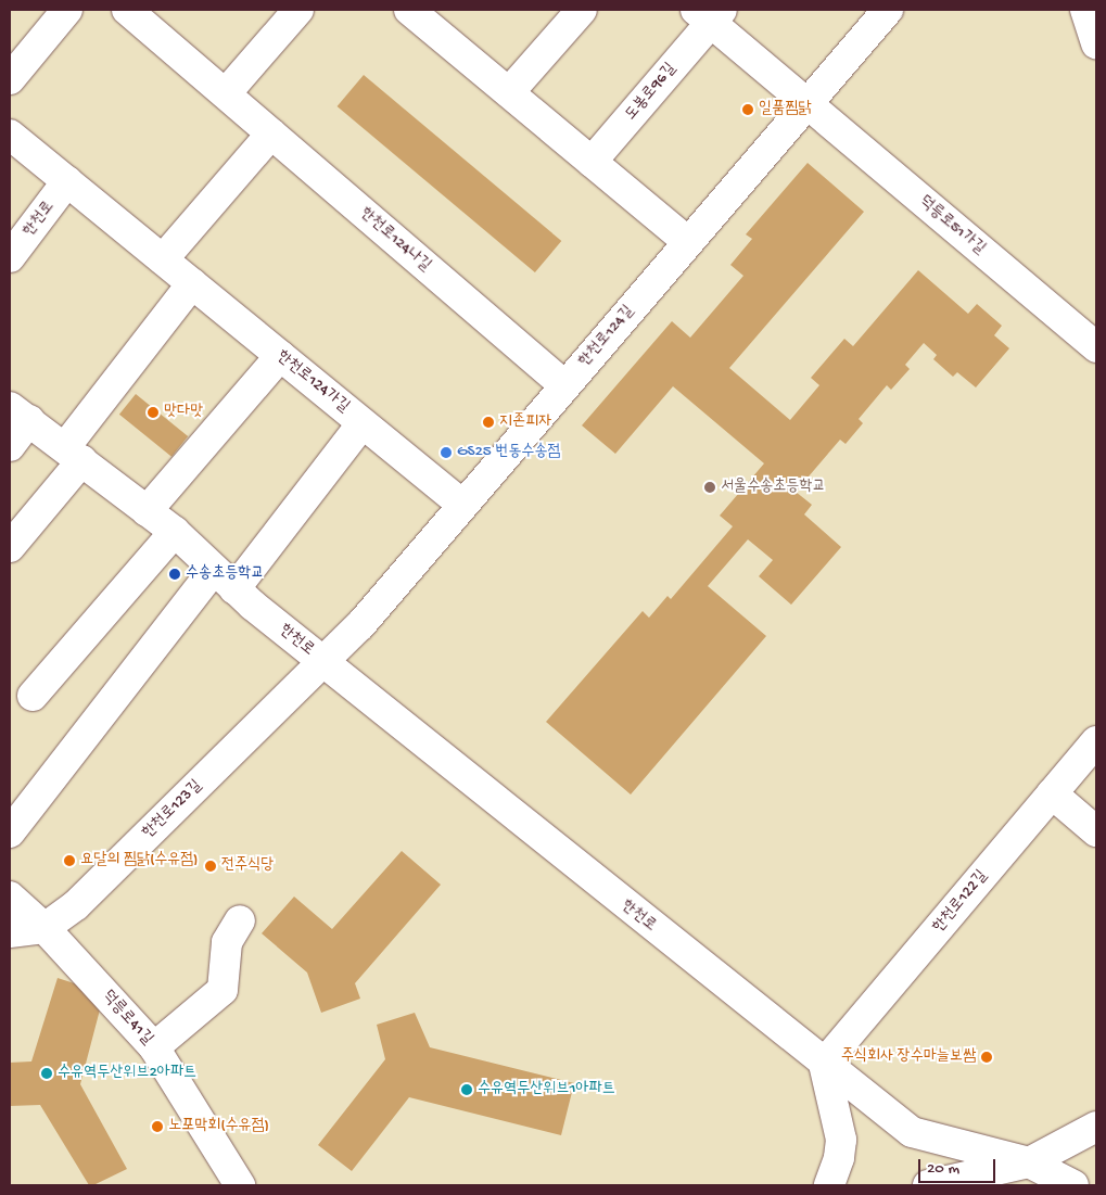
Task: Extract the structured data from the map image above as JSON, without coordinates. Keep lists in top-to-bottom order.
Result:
{
  "streets": {
    "street": [
      "도봉로96길",
      "한천로",
      "덕릉로51가길",
      "한천로124나길",
      "한천로124길",
      "한천로124가길",
      "한천로123길",
      "한천로122길",
      "덕릉로41길"
    ]
  },
  "crossings": [
    ["도봉로96길", "덕릉로51가길"],
    ["도봉로96길", "한천로124길"],
    ["한천로", "한천로124길"],
    ["한천로", "한천로124가길"],
    ["한천로", "한천로123길"],
    ["한천로", "한천로122길"],
    ["덕릉로51가길", "한천로124길"],
    ["한천로124나길", "한천로124길"],
    ["한천로124길", "한천로124가길"],
    ["한천로124길", "한천로123길"],
    ["한천로123길", "덕릉로41길"]
  ],
  "places": [
    "일품찜닭",
    "맛다맛",
    "지존피자",
    "GS25 번동수송점",
    "서울수송초등학교",
    "수송초등학교",
    "요달의 찜닭(수유점)",
    "전주식당",
    "주식회사 장수마늘보쌈",
    "수유역두산위브2아파트",
    "수유역두산위브1아파트",
    "노포막회(수유점)"
  ],
  "scale_bar": "20 m"
}
